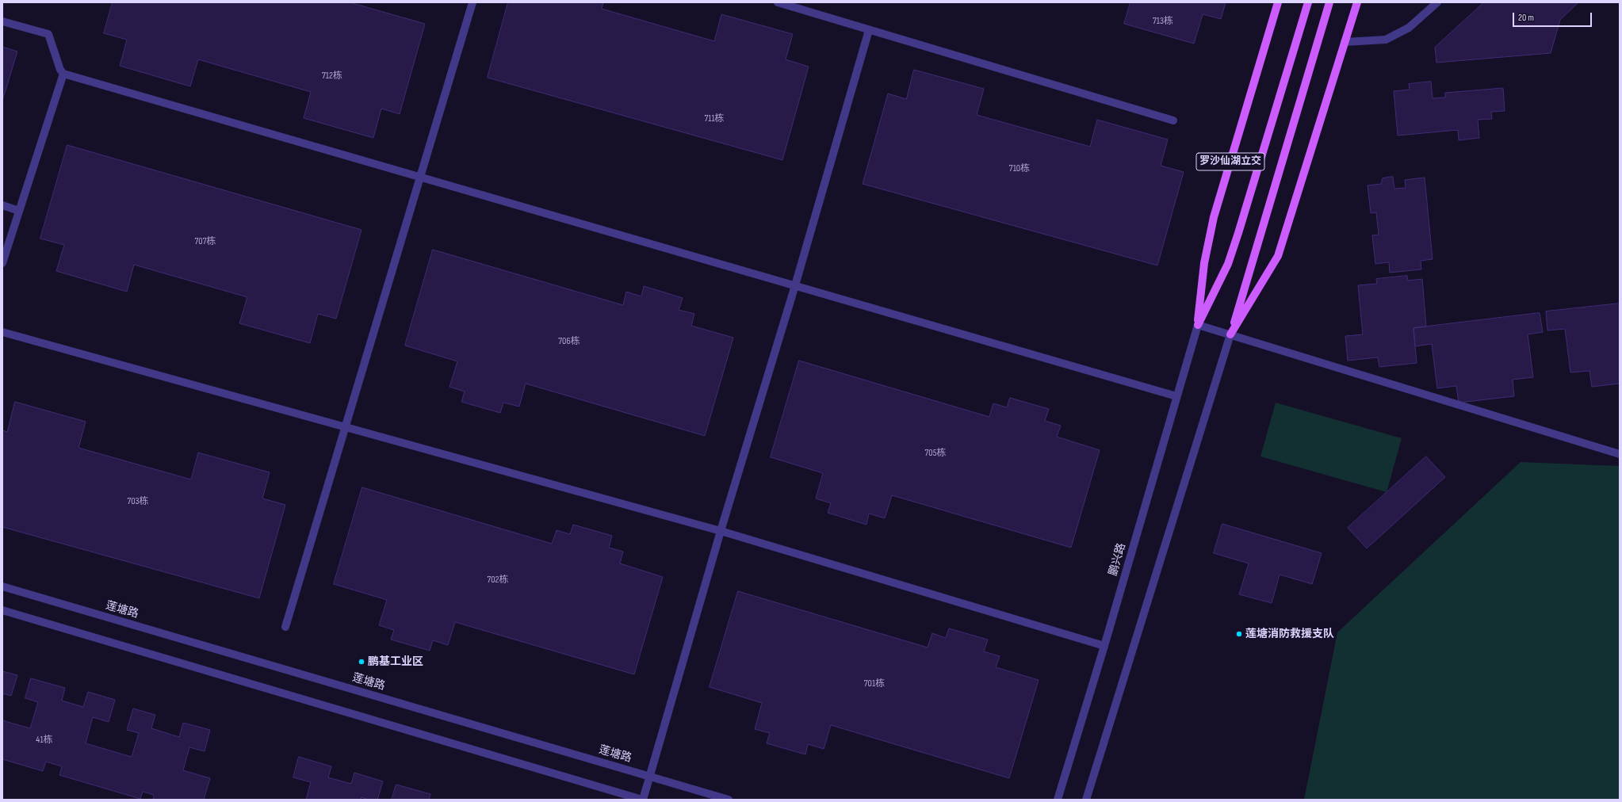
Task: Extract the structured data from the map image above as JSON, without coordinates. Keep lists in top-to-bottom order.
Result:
{
  "streets": {
    "main road": ["罗沙仙湖立交"],
    "street": ["鹏兴路", "莲塘路"]
  },
  "crossings": [
    ["罗沙仙湖立交", "鹏兴路"]
  ],
  "places": ["莲塘消防救援支队", "鹏基工业区"],
  "house_numbers": [
    "713栋",
    "712栋",
    "711栋",
    "710栋",
    "707栋",
    "706栋",
    "705栋",
    "703栋",
    "702栋",
    "701栋",
    "41栋"
  ],
  "scale_bar": "20 m"
}
